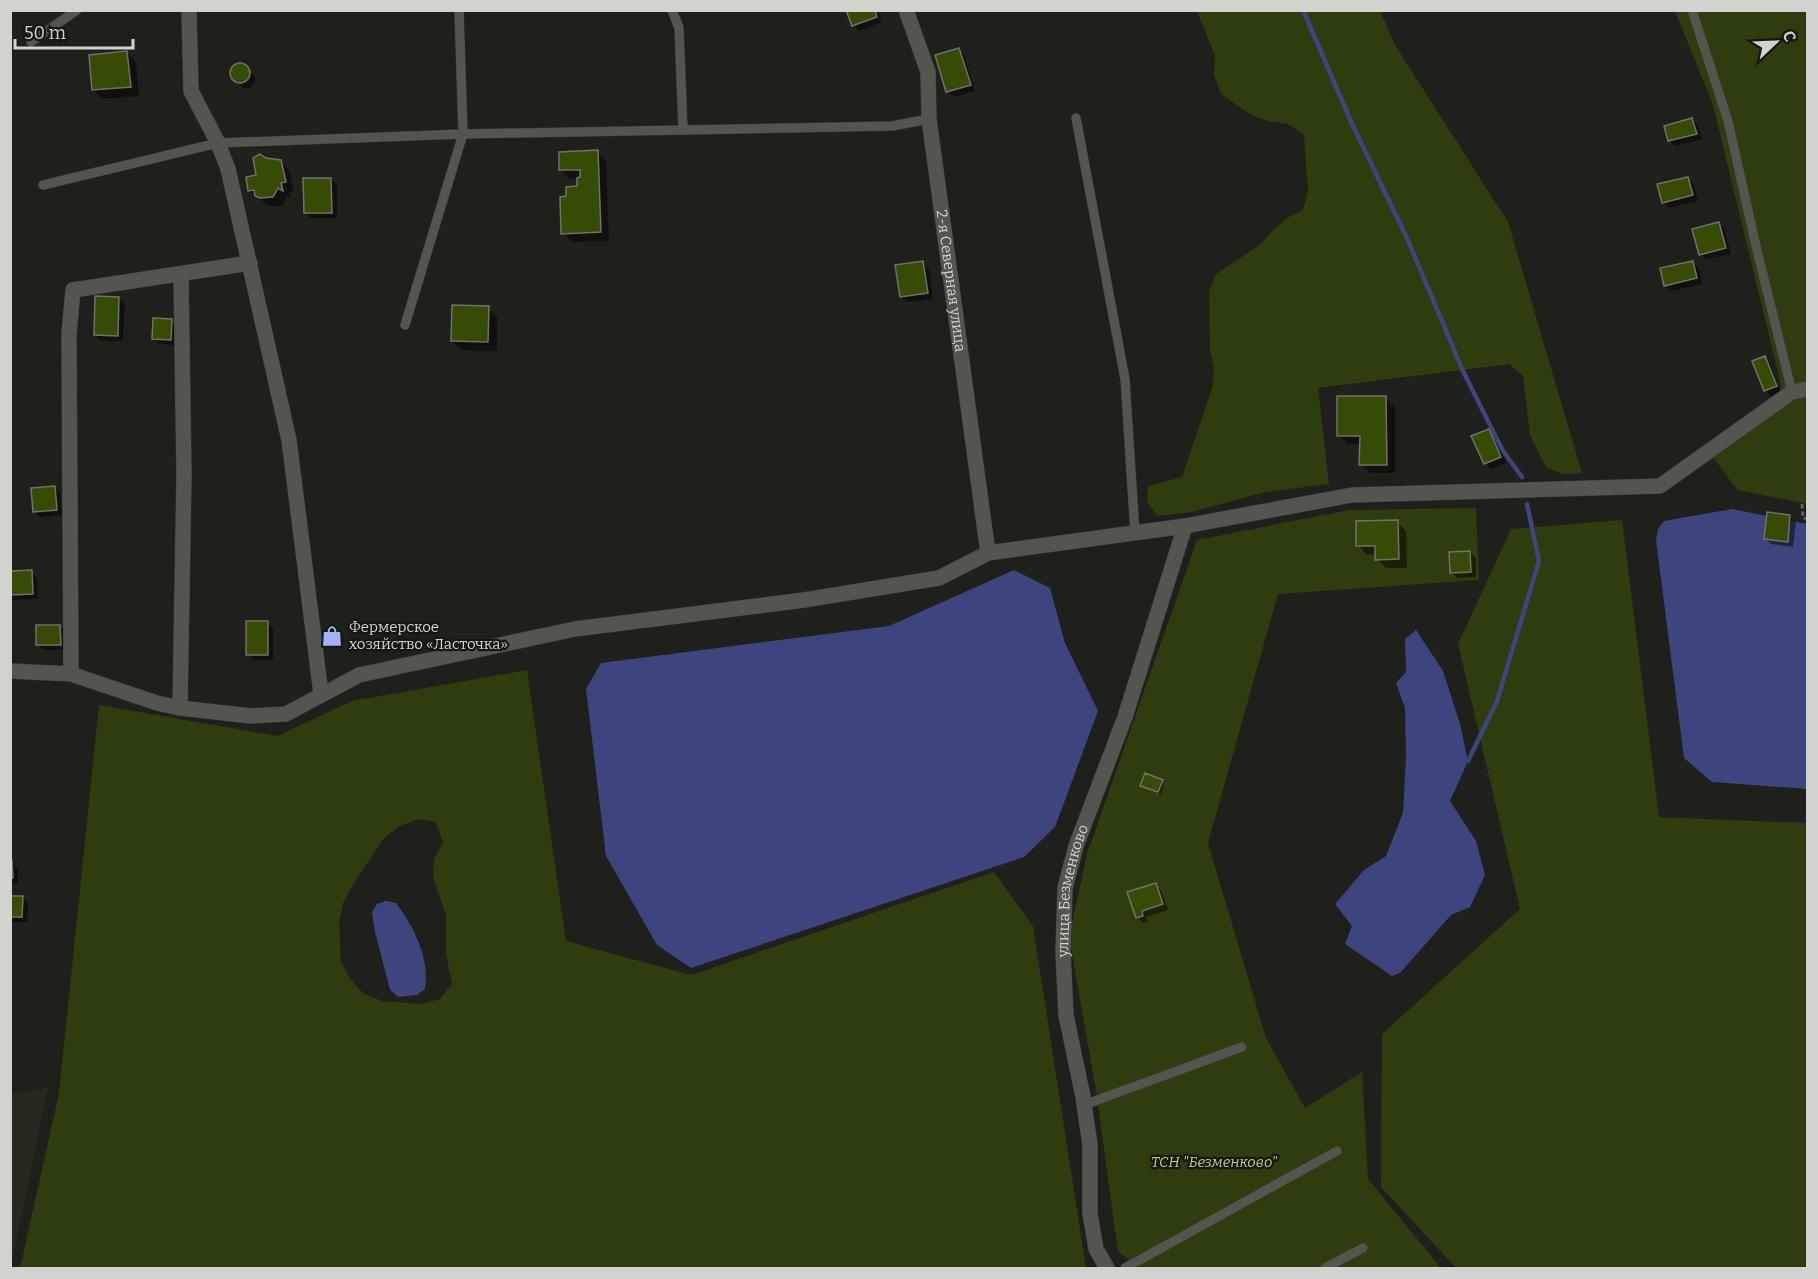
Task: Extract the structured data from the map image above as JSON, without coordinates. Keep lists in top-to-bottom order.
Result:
{
  "streets": {
    "street": ["2-я Северная улица", "улица Безменково"]
  },
  "parks": ["ТСН \"Безменково\""],
  "places": {
    "shop": ["Фермерское хозяйство «Ласточка»"]
  },
  "scale_bar": "50 m",
  "north": "top right"
}
